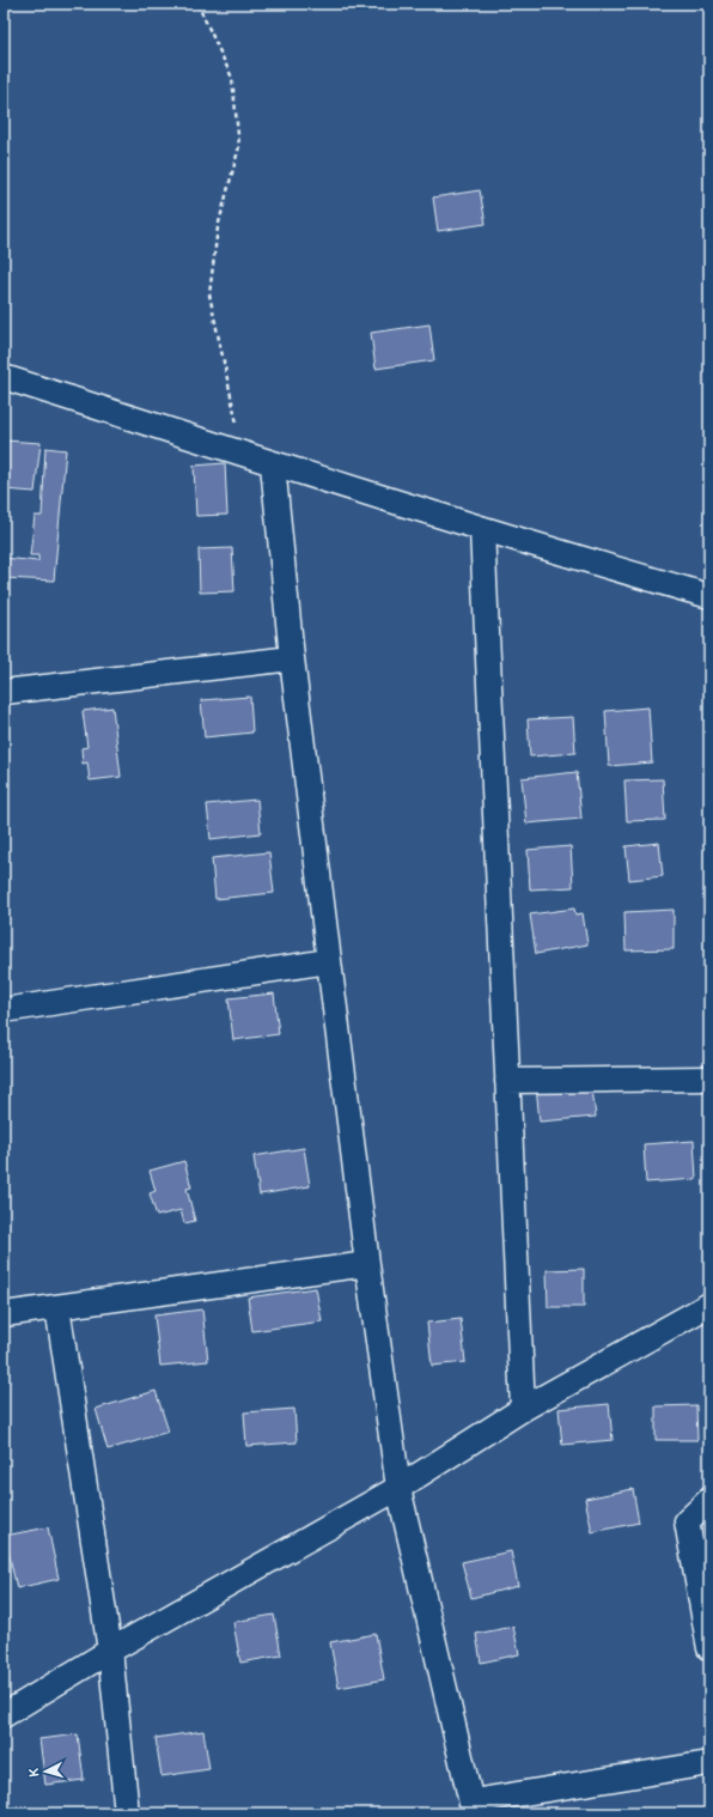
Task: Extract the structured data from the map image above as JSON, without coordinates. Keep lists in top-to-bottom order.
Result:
{
  "north": "left"
}
